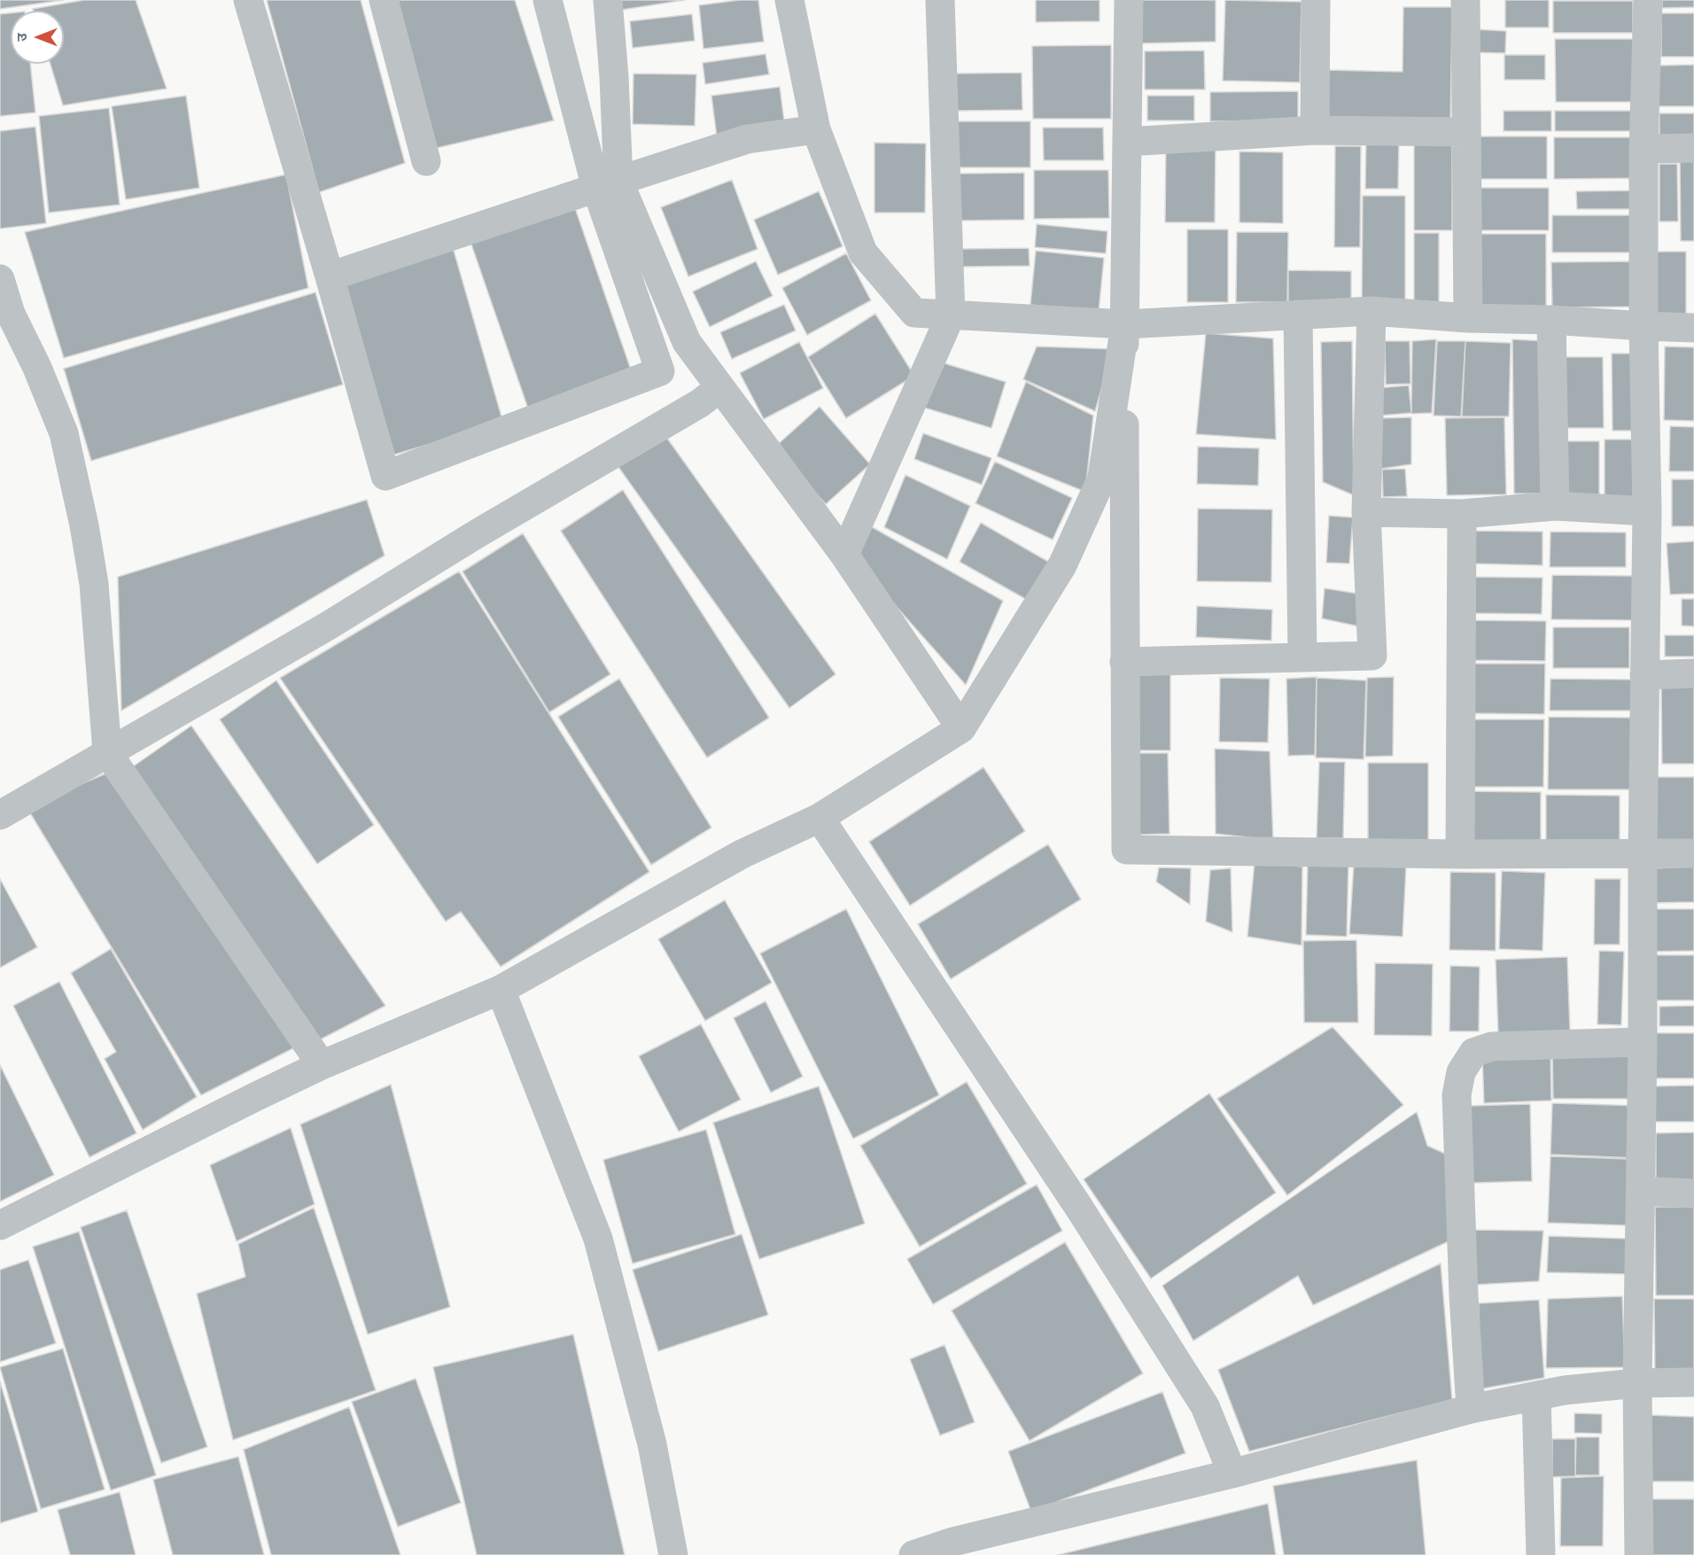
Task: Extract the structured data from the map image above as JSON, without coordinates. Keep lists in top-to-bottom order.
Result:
{
  "north": "left"
}
